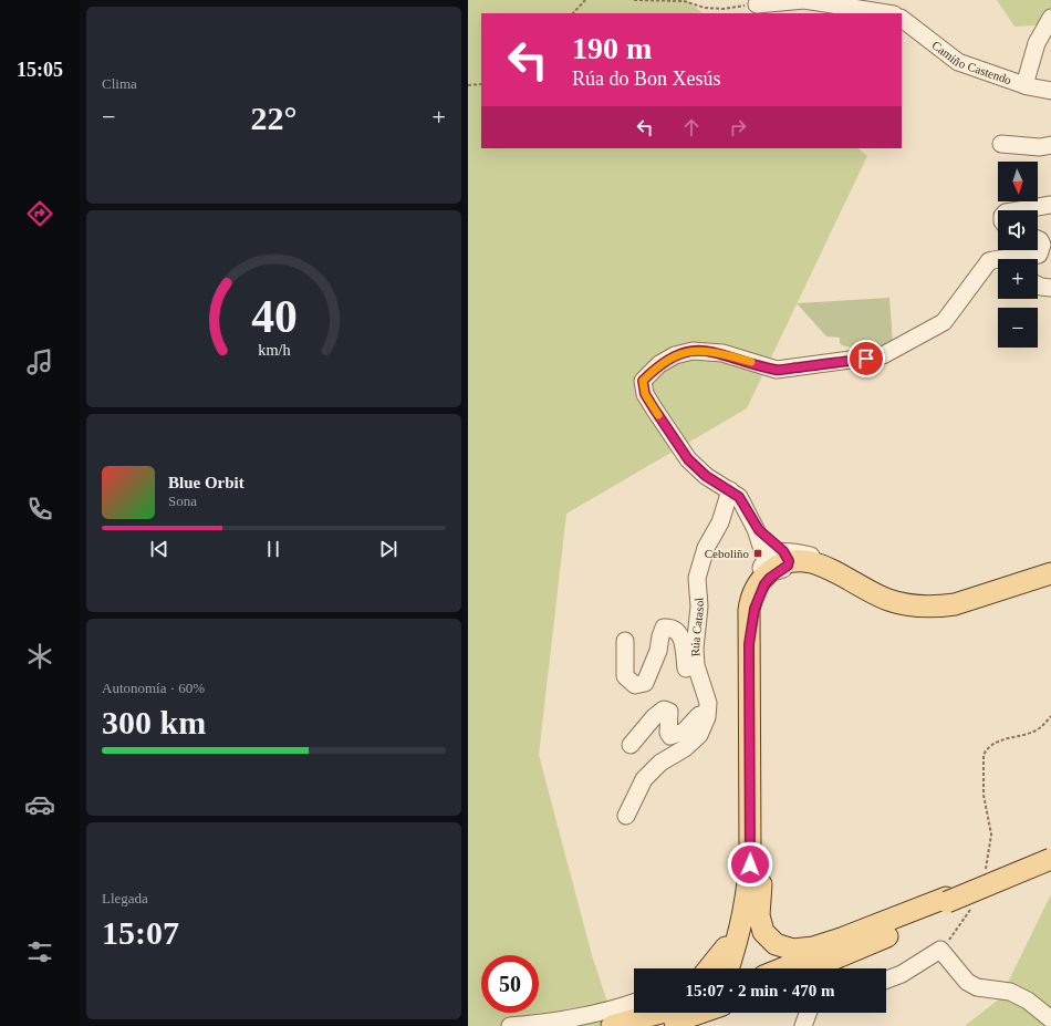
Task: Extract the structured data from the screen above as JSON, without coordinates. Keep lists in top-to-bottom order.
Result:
{
  "streets": {
    "street": ["Camiño Castendo", "Rúa Catasol"]
  },
  "places": {
    "transit": ["Ceboliño"]
  },
  "north": "bottom",
  "page": {
    "tabs": "15:05",
    "tile": [
      "Clima",
      ["Autonomía · 60%", "300 km"],
      ["Llegada", "15:07"]
    ],
    "turn": ["190 m", "Rúa do Bon Xesús"],
    "heat": ["−", "22°", "+"],
    "map_buttons": ["+", "−"],
    "song": ["Blue Orbit", "Sona"],
    "limit": "50",
    "trip": "15:07 · 2 min · 470 m",
    "gauge": ["40", "km/h"]
  }
}
